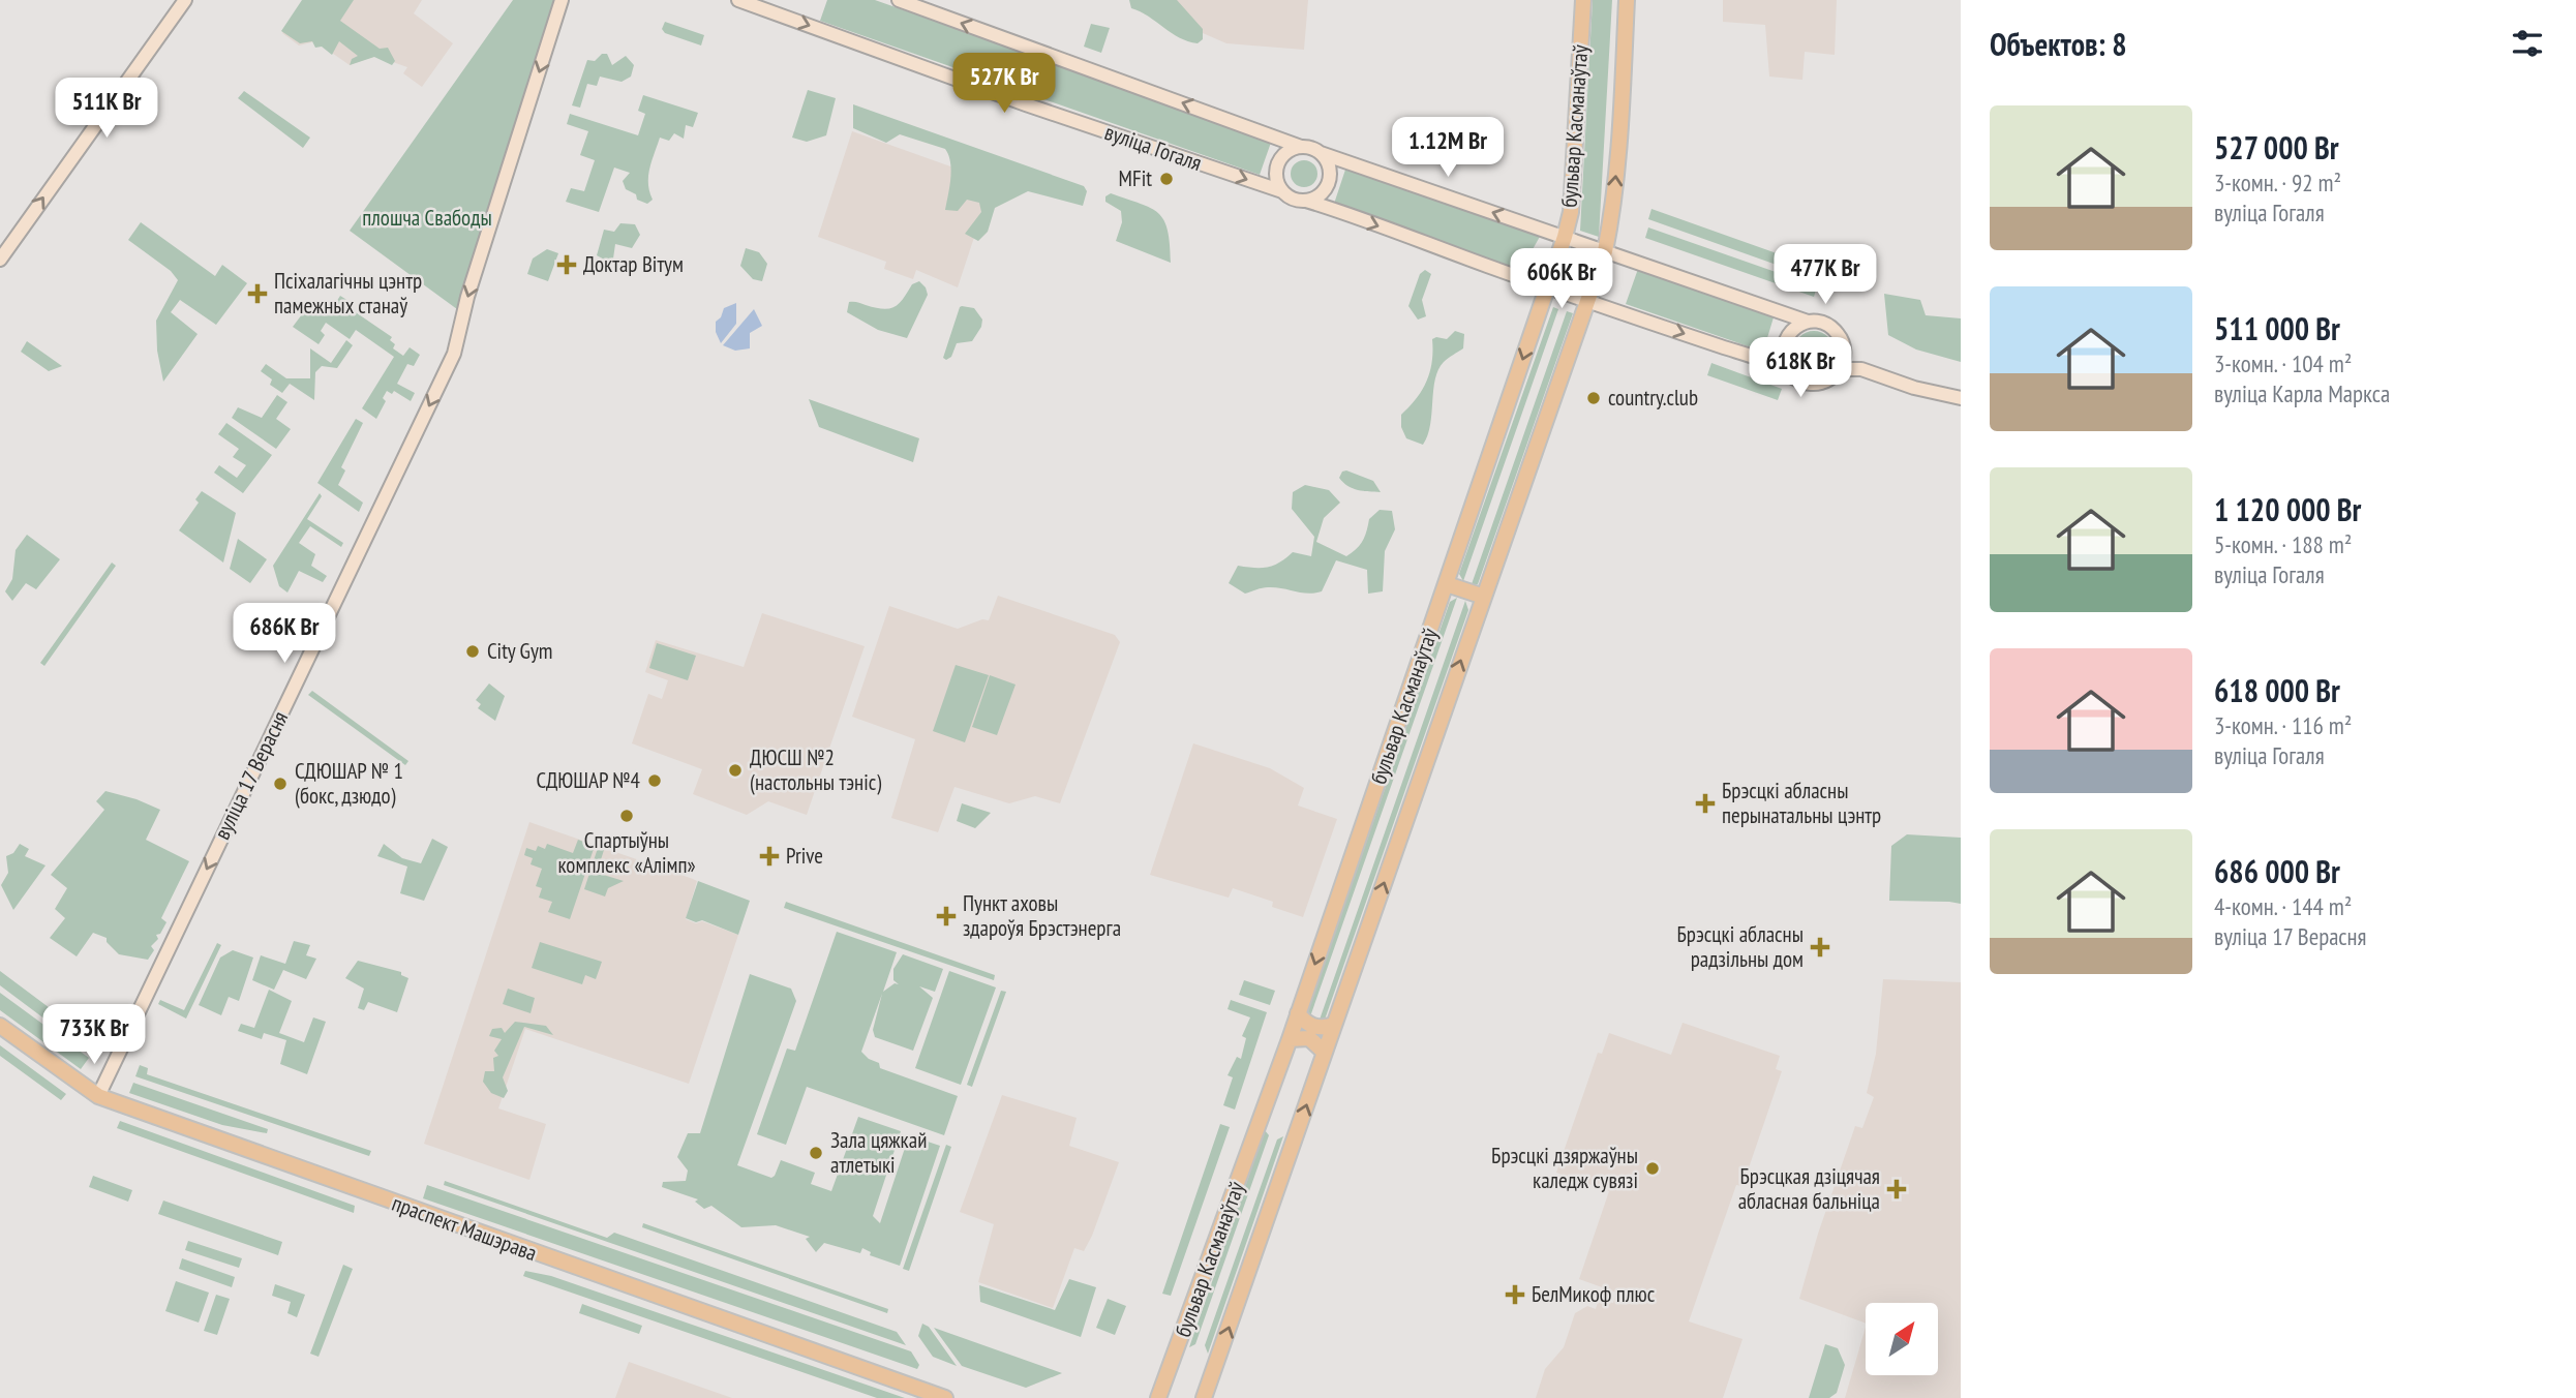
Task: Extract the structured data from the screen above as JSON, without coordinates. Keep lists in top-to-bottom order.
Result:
{
  "streets": {
    "main road": ["бульвар Касманаўтаў", "праспект Машэрава"],
    "street": ["вуліца Гогаля", "вуліца 17 Верасня"]
  },
  "crossings": [
    ["вуліца 17 Верасня", "праспект Машэрава"]
  ],
  "one_way": ["вуліца 17 Верасня"],
  "parks": ["плошча Свабоды"],
  "places": {
    "other": [
      "MFit",
      "country.club",
      "City Gym",
      "ДЮСШ №2 (настольны тэніс)",
      "СДЮШАР №4",
      "СДЮШАР № 1 (бокс, дзюдо)",
      "Спартыўны комплекс «Алімп»",
      "Зала цяжкай атлетыкі",
      "Брэсцкі дзяржаўны каледж сувязі"
    ],
    "health": [
      "Доктар Вітум",
      "Псіхалагічны цэнтр памежных станаў",
      "Брэсцкі абласны перынатальны цэнтр",
      "Prive",
      "Пункт аховы здароўя Брэстэнерга",
      "Брэсцкі абласны радзільны дом",
      "Брэсцкая дзіцячая абласная бальніца",
      "БелМикоф плюс"
    ]
  },
  "north": "top right",
  "page": {
    "heading": "Объектов: 8",
    "price": [
      "527K Br",
      "511K Br",
      "1.12M Br",
      "477K Br",
      "606K Br",
      "618K Br",
      "686K Br",
      "733K Br"
    ],
    "list": [
      {
        "name": "527 000 Br",
        "note": "3-комн. · 92 m² · вуліца Гогаля"
      },
      {
        "name": "511 000 Br",
        "note": "3-комн. · 104 m² · вуліца Карла Маркса"
      },
      {
        "name": "1 120 000 Br",
        "note": "5-комн. · 188 m² · вуліца Гогаля"
      },
      {
        "name": "618 000 Br",
        "note": "3-комн. · 116 m² · вуліца Гогаля"
      },
      {
        "name": "686 000 Br",
        "note": "4-комн. · 144 m² · вуліца 17 Верасня"
      }
    ]
  }
}
